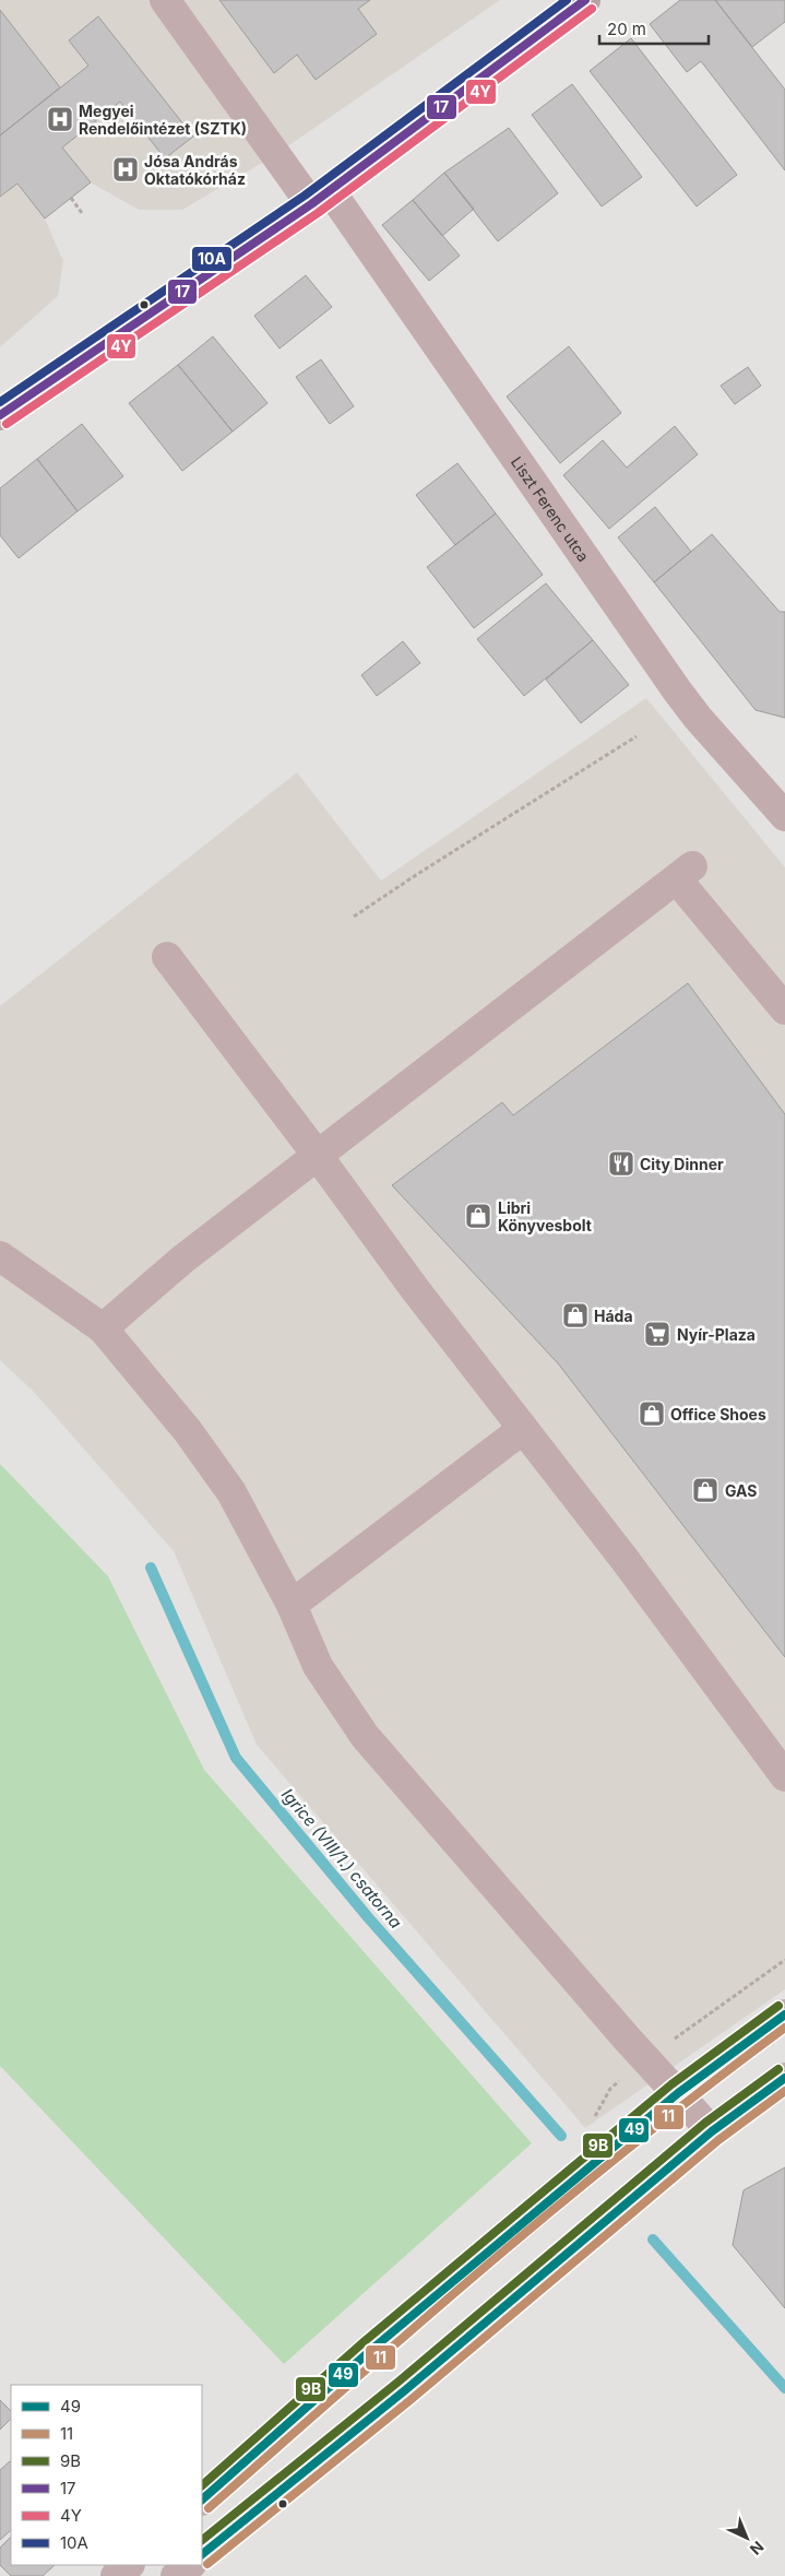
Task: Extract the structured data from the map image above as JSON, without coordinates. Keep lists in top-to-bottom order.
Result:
{
  "streets": {
    "street": ["Liszt Ferenc utca"]
  },
  "water": ["Igrice (VIII/1.) csatorna"],
  "places": {
    "hospital": ["Megyei Rendelőintézet (SZTK)", "Jósa András Oktatókórház"],
    "restaurant": ["City Dinner"],
    "shop": [
      "Libri Könyvesbolt",
      "Háda",
      "Office Shoes",
      "GAS"
    ],
    "supermarket": ["Nyír-Plaza"]
  },
  "lines": [
    "transit line 17",
    "transit line 10A",
    "transit line 4Y",
    "transit line 9B",
    "transit line 49",
    "transit line 11"
  ],
  "legend": [
    "49",
    "11",
    "9B",
    "17",
    "4Y",
    "10A"
  ],
  "scale_bar": "20 m",
  "north": "bottom right"
}
